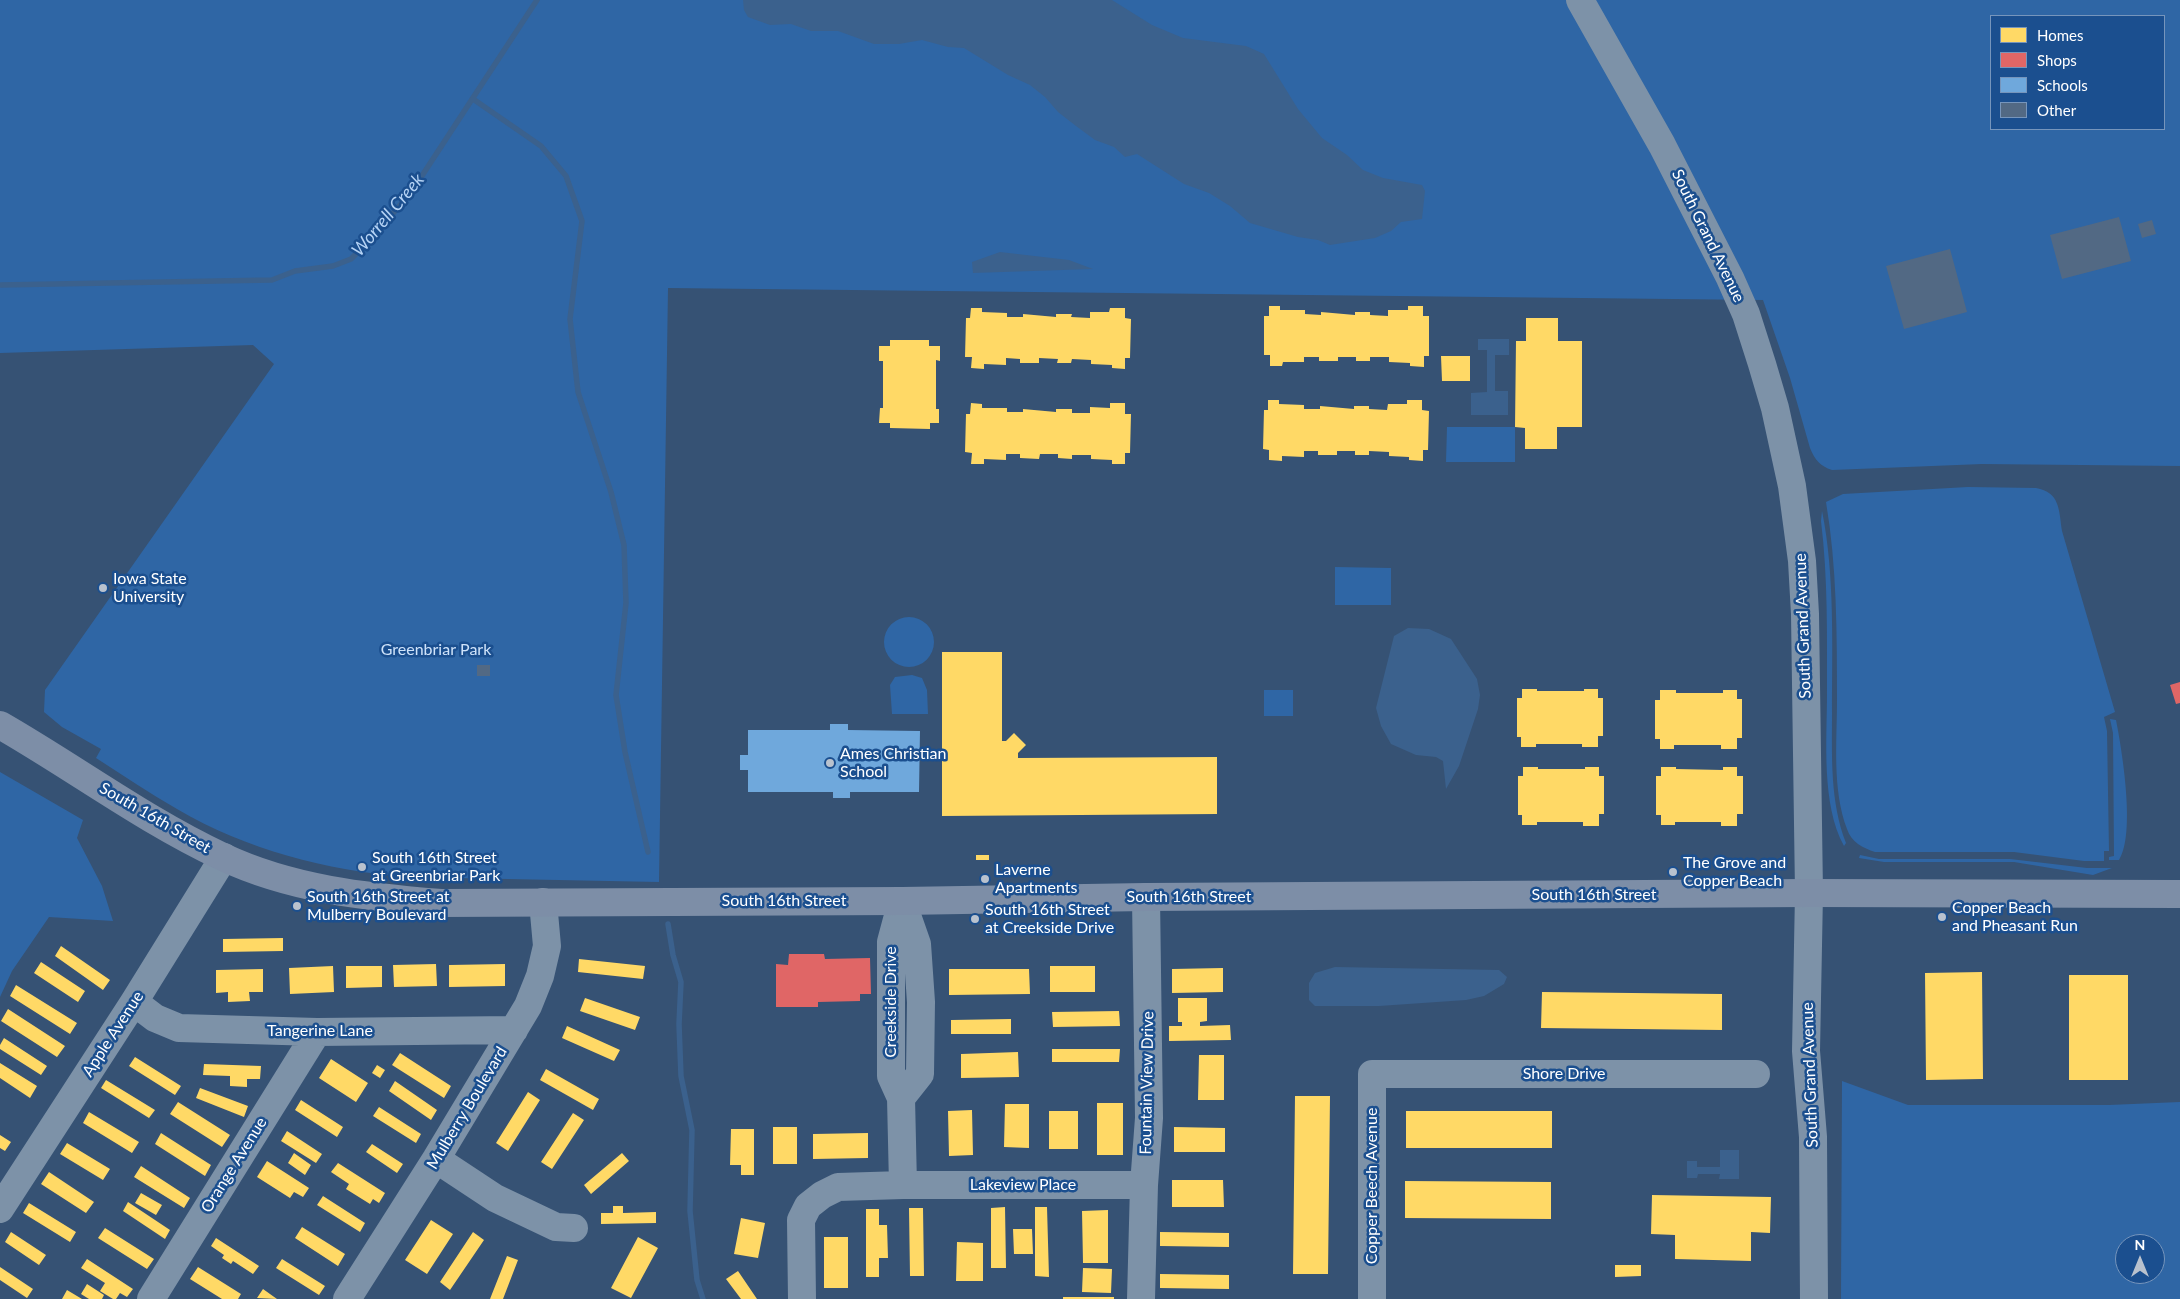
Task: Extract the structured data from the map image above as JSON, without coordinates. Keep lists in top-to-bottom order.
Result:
{
  "streets": {
    "main road": ["South 16th Street"],
    "street": [
      "South Grand Avenue",
      "Creekside Drive",
      "Tangerine Lane",
      "Apple Avenue",
      "Shore Drive",
      "Fountain View Drive",
      "Mulberry Boulevard",
      "Orange Avenue",
      "Lakeview Place",
      "Copper Beech Avenue"
    ]
  },
  "crossings": [
    ["South Grand Avenue", "South 16th Street"],
    ["South 16th Street", "Creekside Drive"],
    ["South 16th Street", "Apple Avenue"],
    ["South 16th Street", "Fountain View Drive"],
    ["South 16th Street", "Mulberry Boulevard"],
    ["Creekside Drive", "Lakeview Place"],
    ["Tangerine Lane", "Apple Avenue"],
    ["Tangerine Lane", "Mulberry Boulevard"],
    ["Tangerine Lane", "Orange Avenue"],
    ["Shore Drive", "Copper Beech Avenue"],
    ["Fountain View Drive", "Lakeview Place"]
  ],
  "water": ["Worrell Creek"],
  "parks": ["Greenbriar Park"],
  "places": [
    "Iowa State University",
    "Ames Christian School",
    "South 16th Street at Greenbriar Park",
    "The Grove and Copper Beach",
    "Laverne Apartments",
    "South 16th Street at Mulberry Boulevard",
    "Copper Beach and Pheasant Run",
    "South 16th Street at Creekside Drive"
  ],
  "legend": [
    "Homes",
    "Shops",
    "Schools",
    "Other"
  ],
  "north": "top"
}
